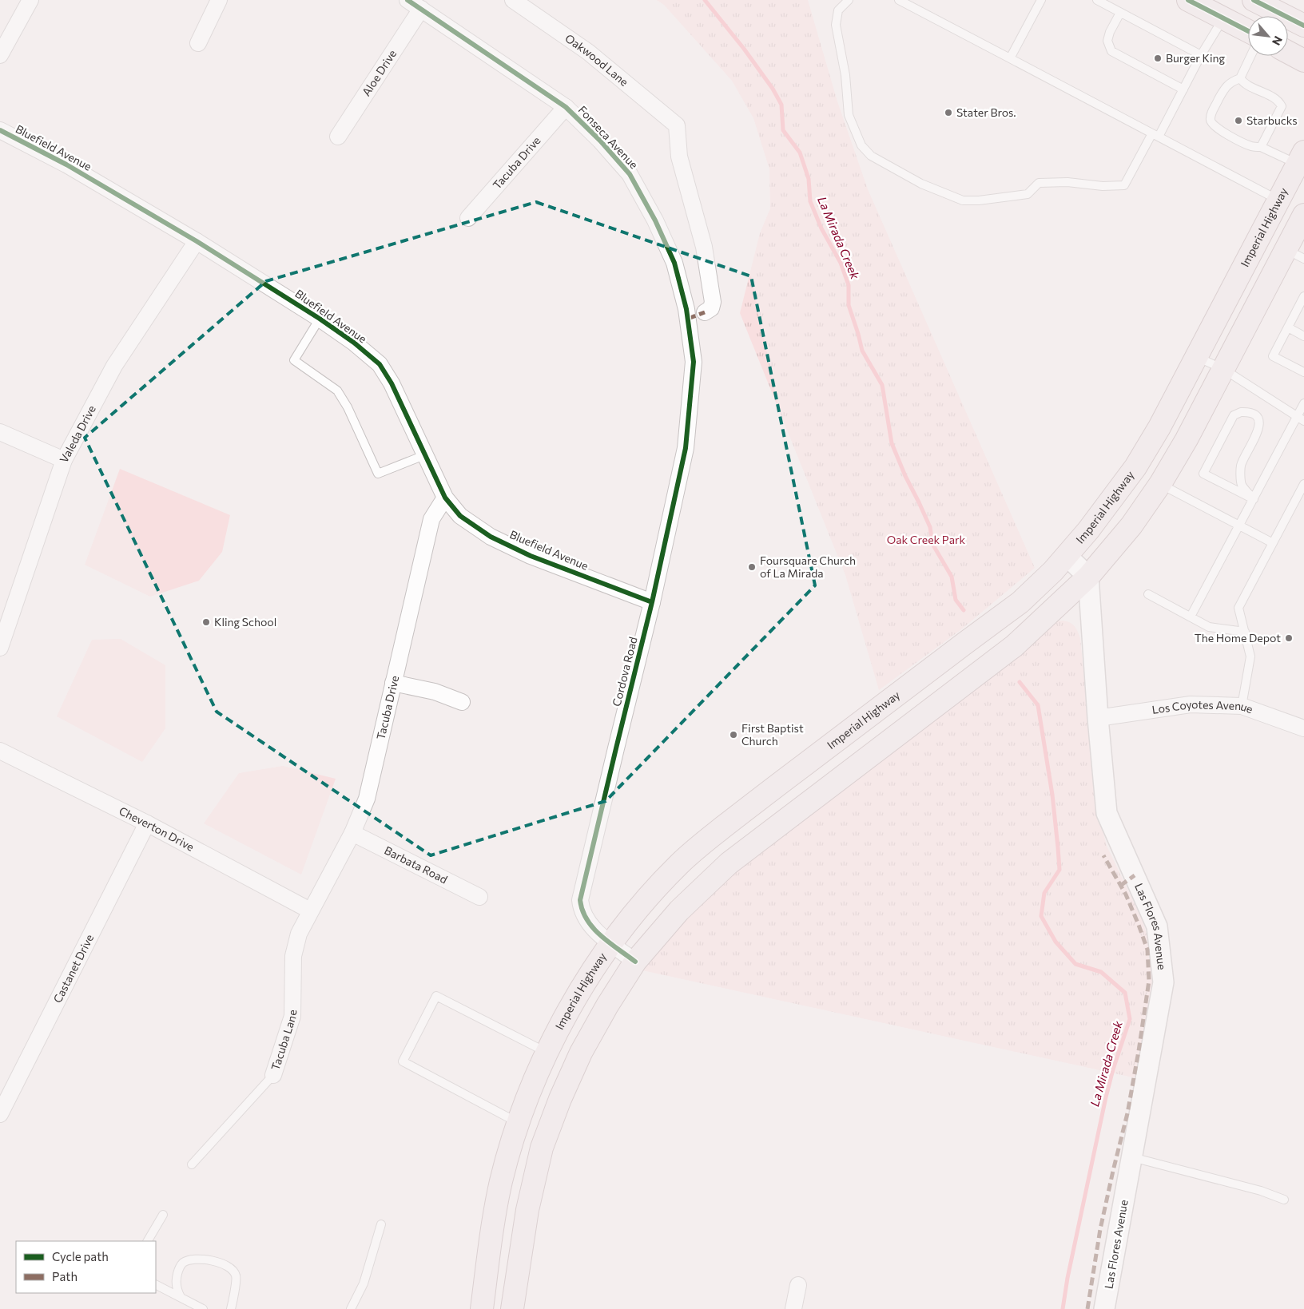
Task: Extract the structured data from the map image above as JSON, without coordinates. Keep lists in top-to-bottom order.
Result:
{
  "streets": {
    "main road": ["Imperial Highway"],
    "street": [
      "Oakwood Lane",
      "Aloe Drive",
      "Fonseca Avenue",
      "Bluefield Avenue",
      "Tacuba Drive",
      "Valeda Drive",
      "Cordova Road",
      "Los Coyotes Avenue",
      "Cheverton Drive",
      "Barbata Road",
      "Las Flores Avenue",
      "Castanet Drive",
      "Tacuba Lane"
    ]
  },
  "crossings": [
    ["Aloe Drive", "Fonseca Avenue"],
    ["Fonseca Avenue", "Tacuba Drive"],
    ["Fonseca Avenue", "Cordova Road"],
    ["Bluefield Avenue", "Tacuba Drive"],
    ["Bluefield Avenue", "Valeda Drive"],
    ["Bluefield Avenue", "Cordova Road"],
    ["Tacuba Drive", "Cheverton Drive"],
    ["Tacuba Drive", "Barbata Road"],
    ["Tacuba Drive", "Tacuba Lane"],
    ["Imperial Highway", "Cordova Road"],
    ["Los Coyotes Avenue", "Las Flores Avenue"],
    ["Cheverton Drive", "Castanet Drive"],
    ["Cheverton Drive", "Tacuba Lane"]
  ],
  "water": ["La Mirada Creek"],
  "parks": ["Oak Creek Park"],
  "places": [
    "Burger King",
    "Stater Bros.",
    "Starbucks",
    "Foursquare Church of La Mirada",
    "Kling School",
    "The Home Depot",
    "First Baptist Church"
  ],
  "legend": ["Cycle path", "Path"],
  "north": "bottom right"
}
